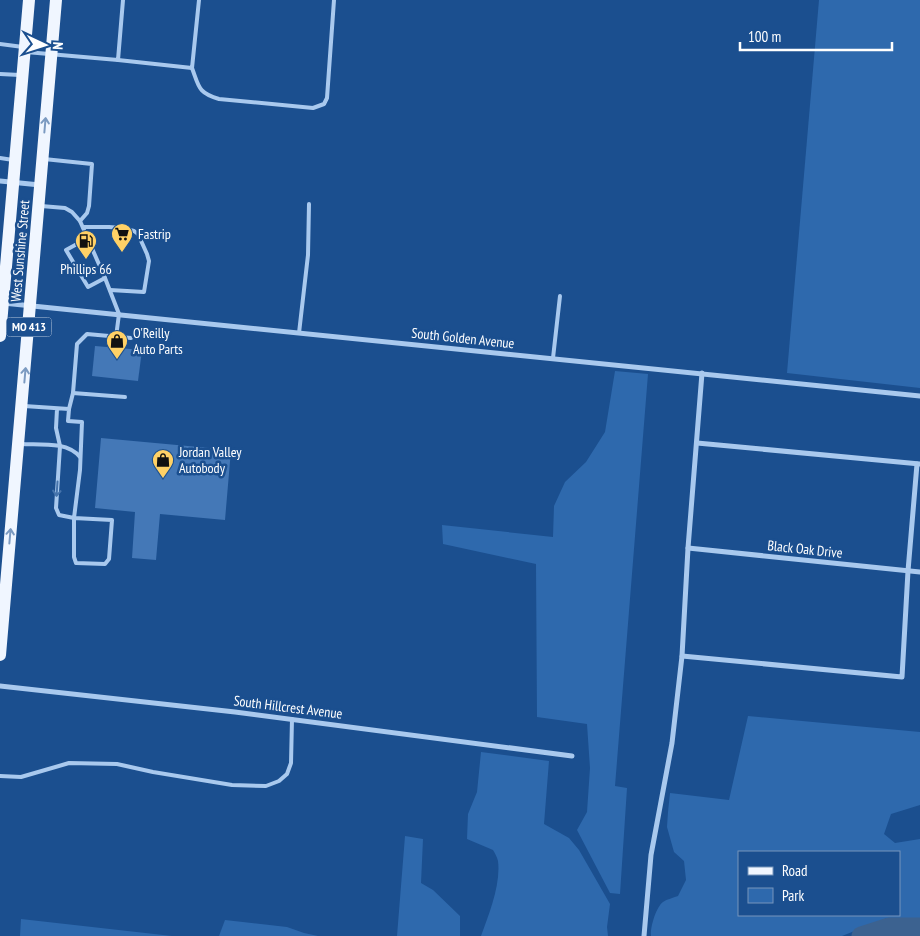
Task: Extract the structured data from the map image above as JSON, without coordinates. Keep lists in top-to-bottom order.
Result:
{
  "streets": {
    "main road": ["West Sunshine Street", "MO 413"],
    "street": ["South Golden Avenue", "Black Oak Drive", "South Hillcrest Avenue"]
  },
  "crossings": [
    ["West Sunshine Street", "South Golden Avenue"]
  ],
  "places": {
    "supermarket": ["Fastrip"],
    "fuel station": ["Phillips 66"],
    "shop": ["O'Reilly Auto Parts", "Jordan Valley Autobody"]
  },
  "legend": ["Road", "Park"],
  "scale_bar": "100 m",
  "north": "right"
}
